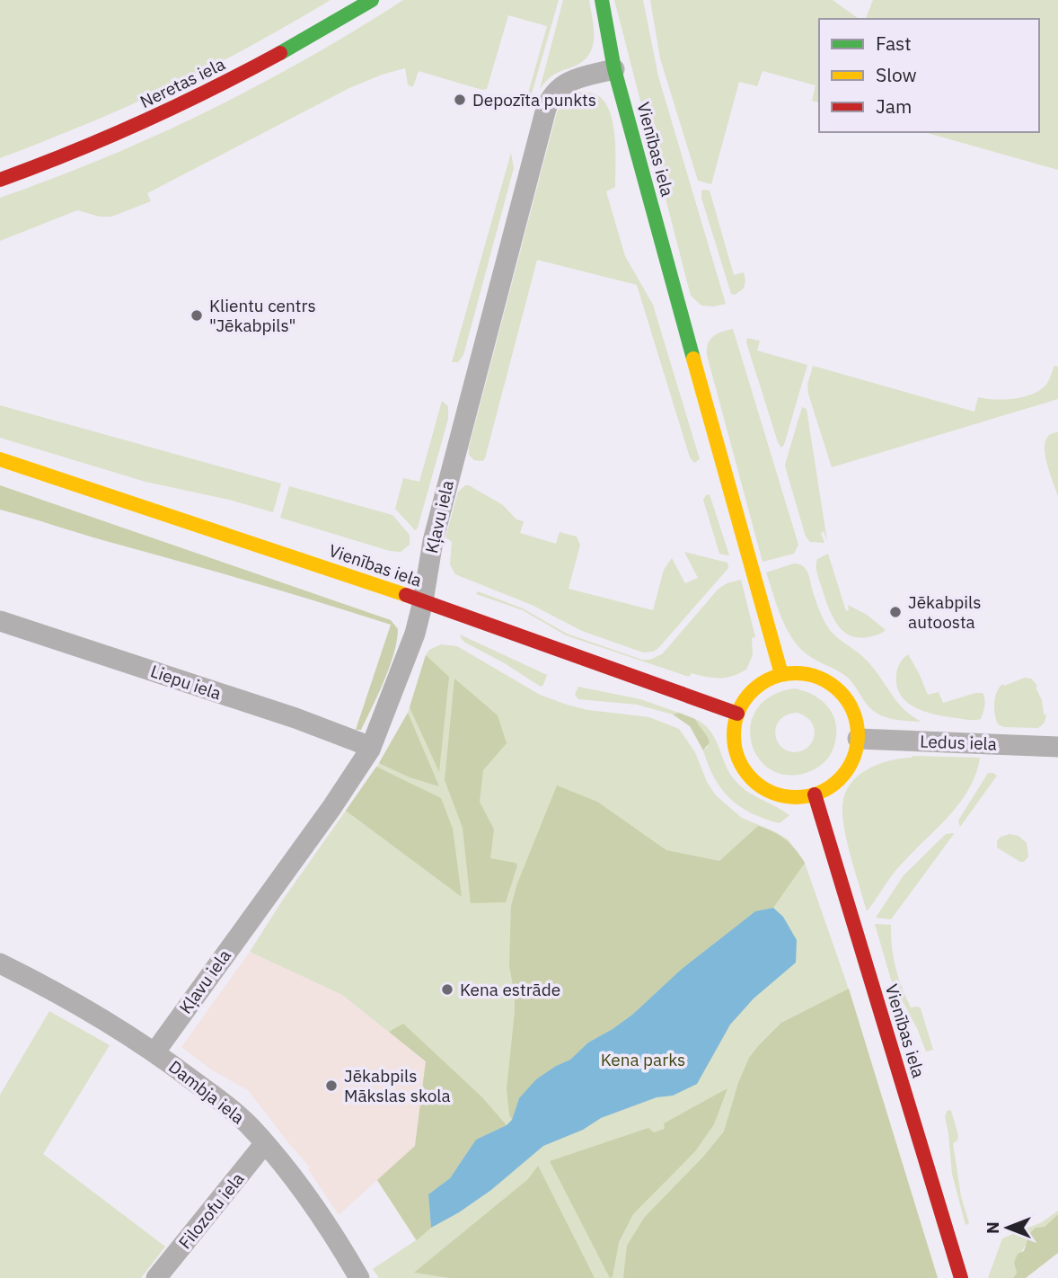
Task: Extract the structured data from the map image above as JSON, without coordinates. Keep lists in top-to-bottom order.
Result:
{
  "streets": {
    "main road": ["Neretas iela", "Vienības iela"],
    "street": [
      "Kļavu iela",
      "Liepu iela",
      "Ledus iela",
      "Dambja iela",
      "Filozofu iela"
    ]
  },
  "crossings": [
    ["Vienības iela", "Kļavu iela"],
    ["Vienības iela", "Ledus iela"],
    ["Kļavu iela", "Liepu iela"],
    ["Kļavu iela", "Dambja iela"],
    ["Dambja iela", "Filozofu iela"]
  ],
  "parks": ["Kena parks"],
  "places": [
    "Depozīta punkts",
    "Klientu centrs \"Jēkabpils\"",
    "Jēkabpils autoosta",
    "Kena estrāde",
    "Jēkabpils Mākslas skola"
  ],
  "legend": ["Fast", "Slow", "Jam"],
  "north": "left"
}
